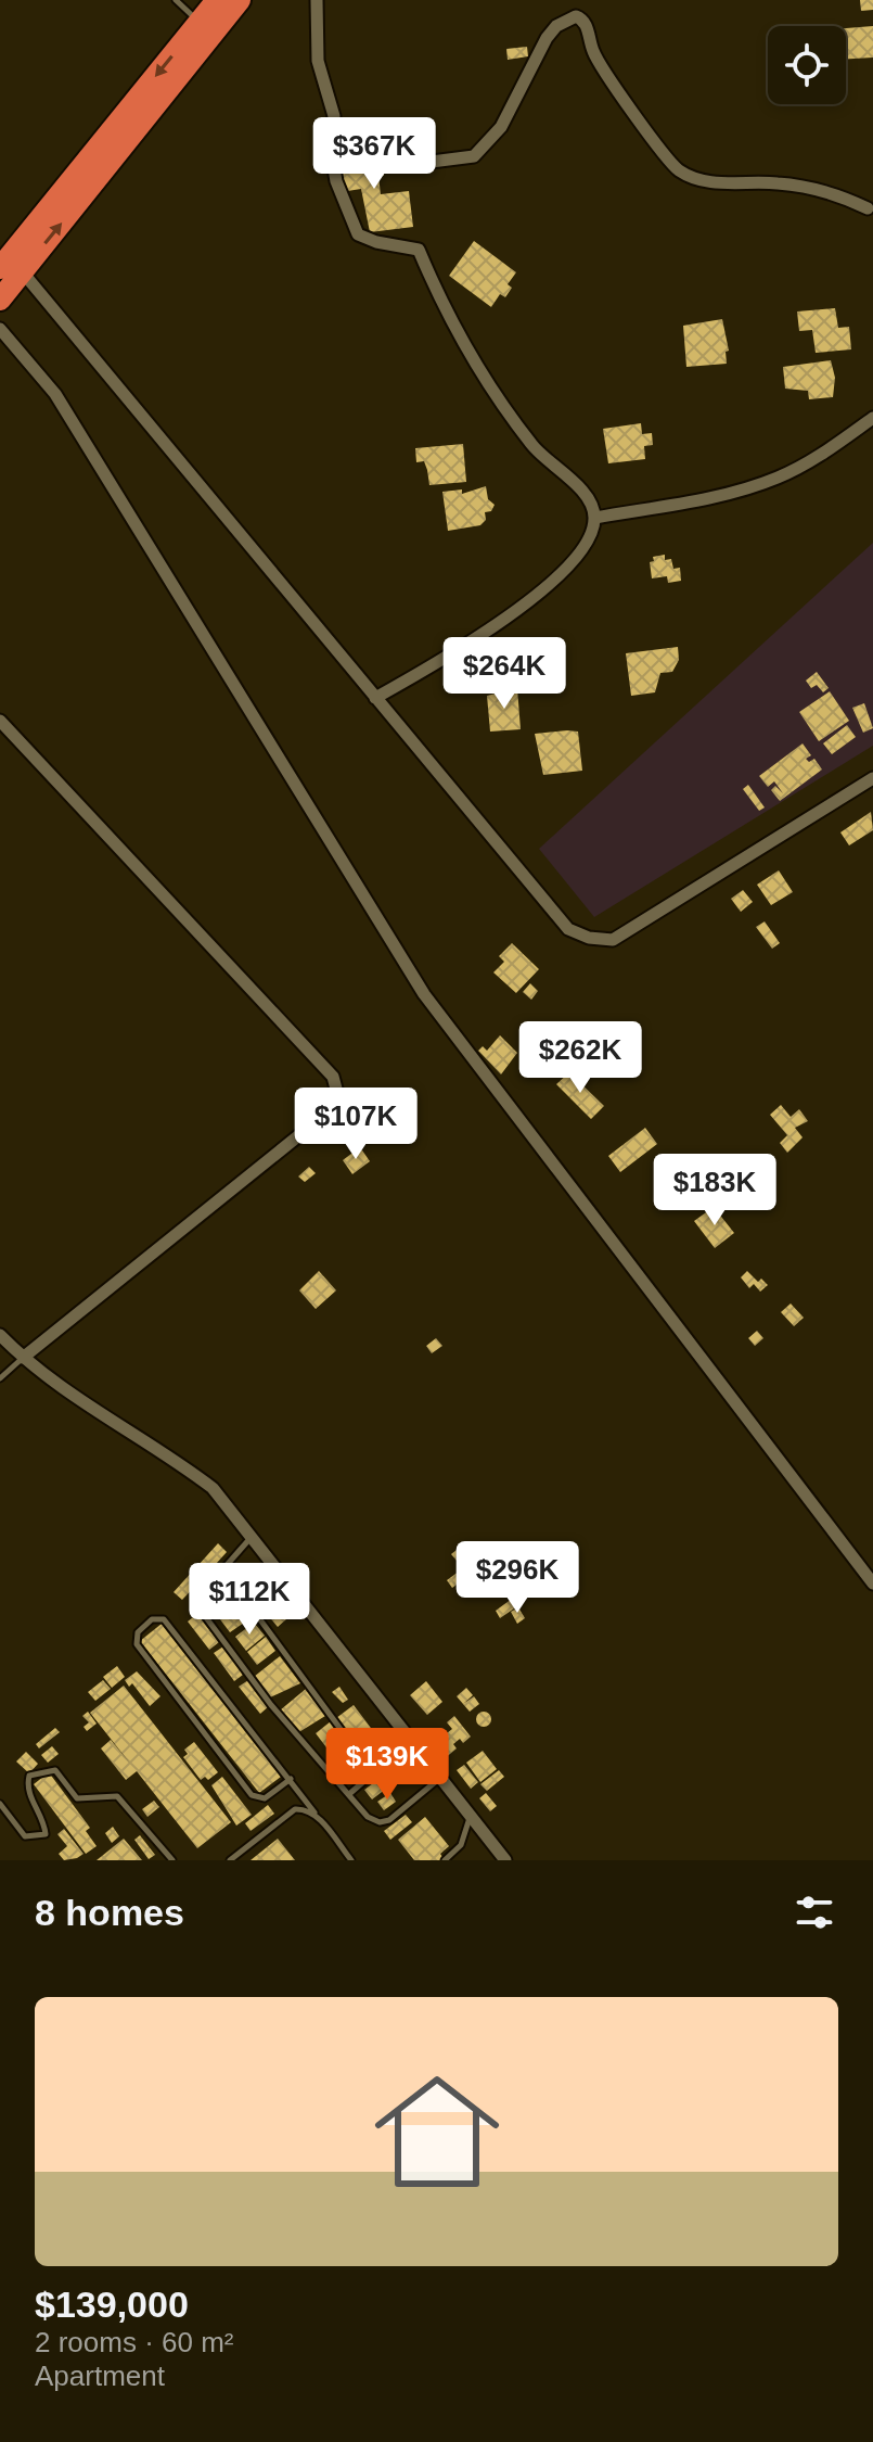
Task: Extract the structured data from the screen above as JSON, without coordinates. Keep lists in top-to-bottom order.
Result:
{
  "page": {
    "price": [
      "$367K",
      "$264K",
      "$262K",
      "$107K",
      "$183K",
      "$296K",
      "$112K",
      "$139K"
    ],
    "heading": "8 homes",
    "list": [
      {
        "name": "$139,000",
        "note": "2 rooms · 60 m² · Apartment"
      }
    ]
  }
}
